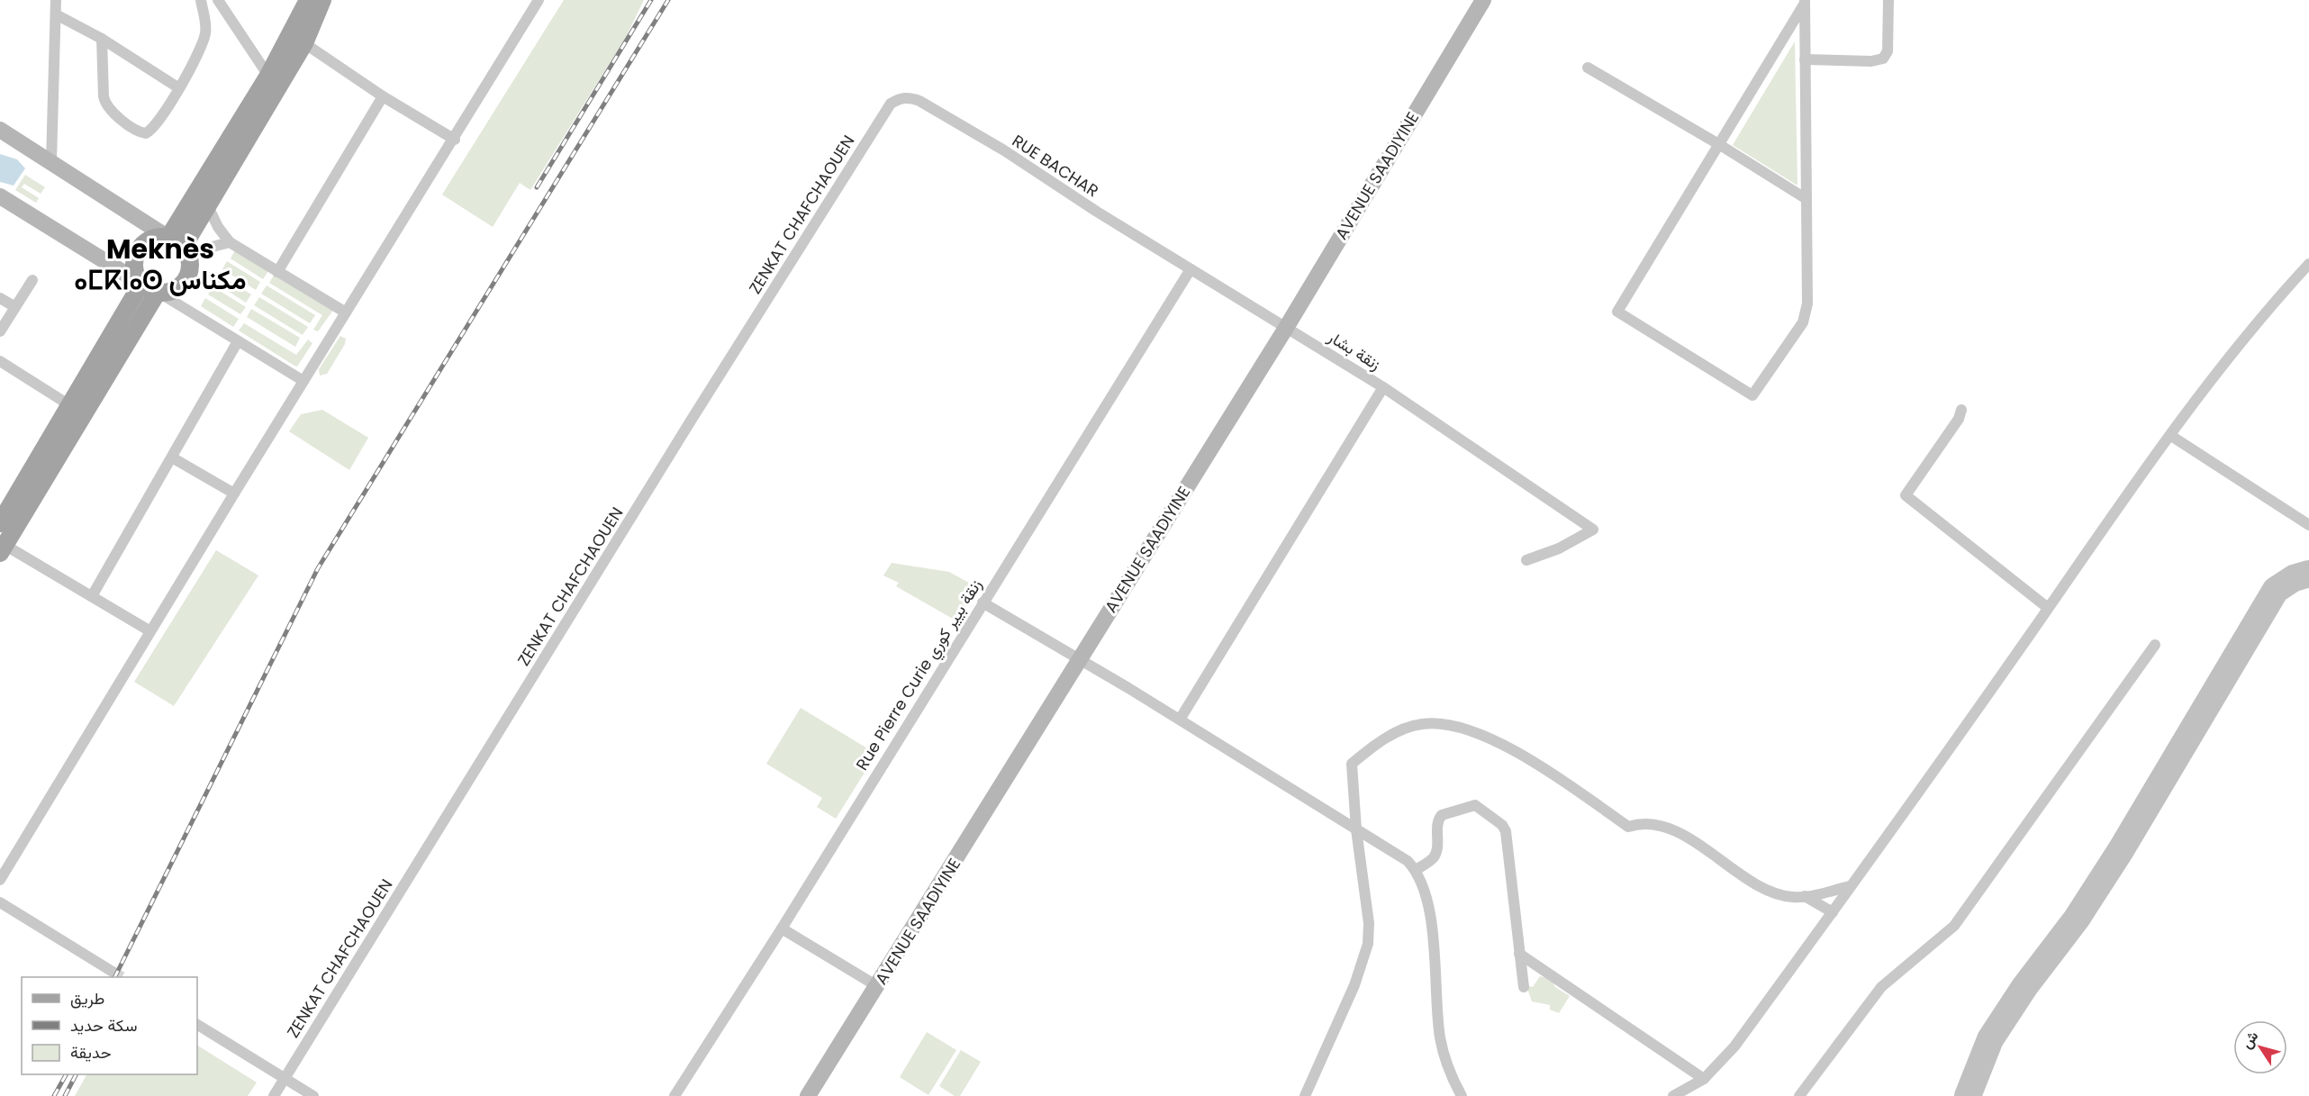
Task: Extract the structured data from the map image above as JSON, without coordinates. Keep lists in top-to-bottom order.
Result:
{
  "streets": {
    "main road": ["AVENUE SAADIYINE"],
    "street": [
      "RUE BACHAR",
      "ZENKAT CHAFCHAOUEN",
      "زنقة بشار",
      "Rue Pierre Curie زنقة بيير كوري"
    ]
  },
  "crossings": [
    ["RUE BACHAR", "ZENKAT CHAFCHAOUEN"],
    ["RUE BACHAR", "زنقة بشار"],
    ["RUE BACHAR", "Rue Pierre Curie زنقة بيير كوري"],
    ["AVENUE SAADIYINE", "زنقة بشار"],
    ["زنقة بشار", "Rue Pierre Curie زنقة بيير كوري"]
  ],
  "districts": ["Meknès ⴰⵎⴽⵏⴰⵙ مكناس"],
  "legend": ["طريق", "سكة حديد", "حديقة"],
  "north": "top left"
}
